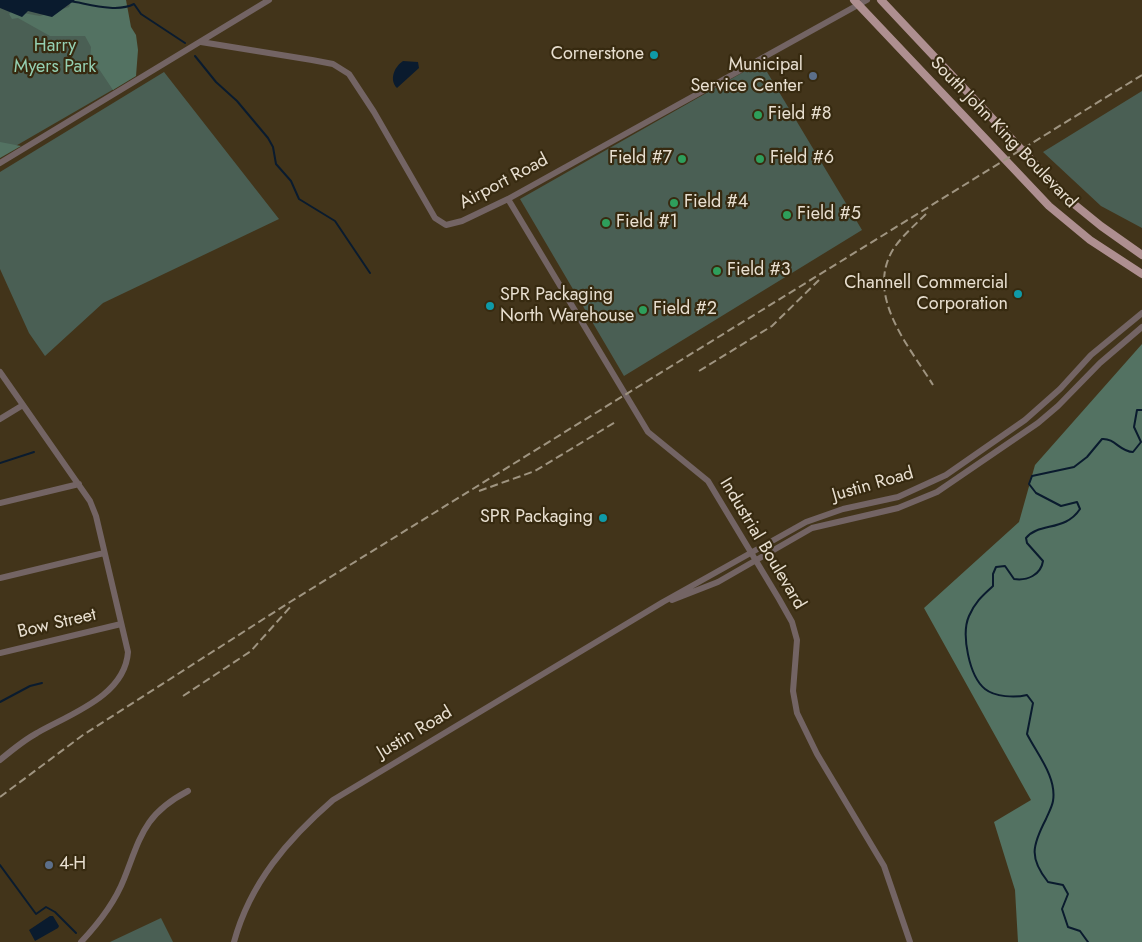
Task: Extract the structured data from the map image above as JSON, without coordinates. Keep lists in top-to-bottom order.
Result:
{
  "streets": {
    "main road": ["South John King Boulevard"],
    "street": [
      "Airport Road",
      "Justin Road",
      "Industrial Boulevard",
      "Bow Street"
    ]
  },
  "crossings": [
    ["South John King Boulevard", "Airport Road"],
    ["Airport Road", "Industrial Boulevard"],
    ["Justin Road", "Industrial Boulevard"]
  ],
  "parks": ["Harry Myers Park"],
  "places": [
    "Cornerstone",
    "Municipal Service Center",
    "Field #8",
    "Field #7",
    "Field #6",
    "Field #4",
    "Field #5",
    "Field #1",
    "Field #3",
    "Channell Commercial Corporation",
    "SPR Packaging North Warehouse",
    "Field #2",
    "SPR Packaging",
    "4-H"
  ]
}
